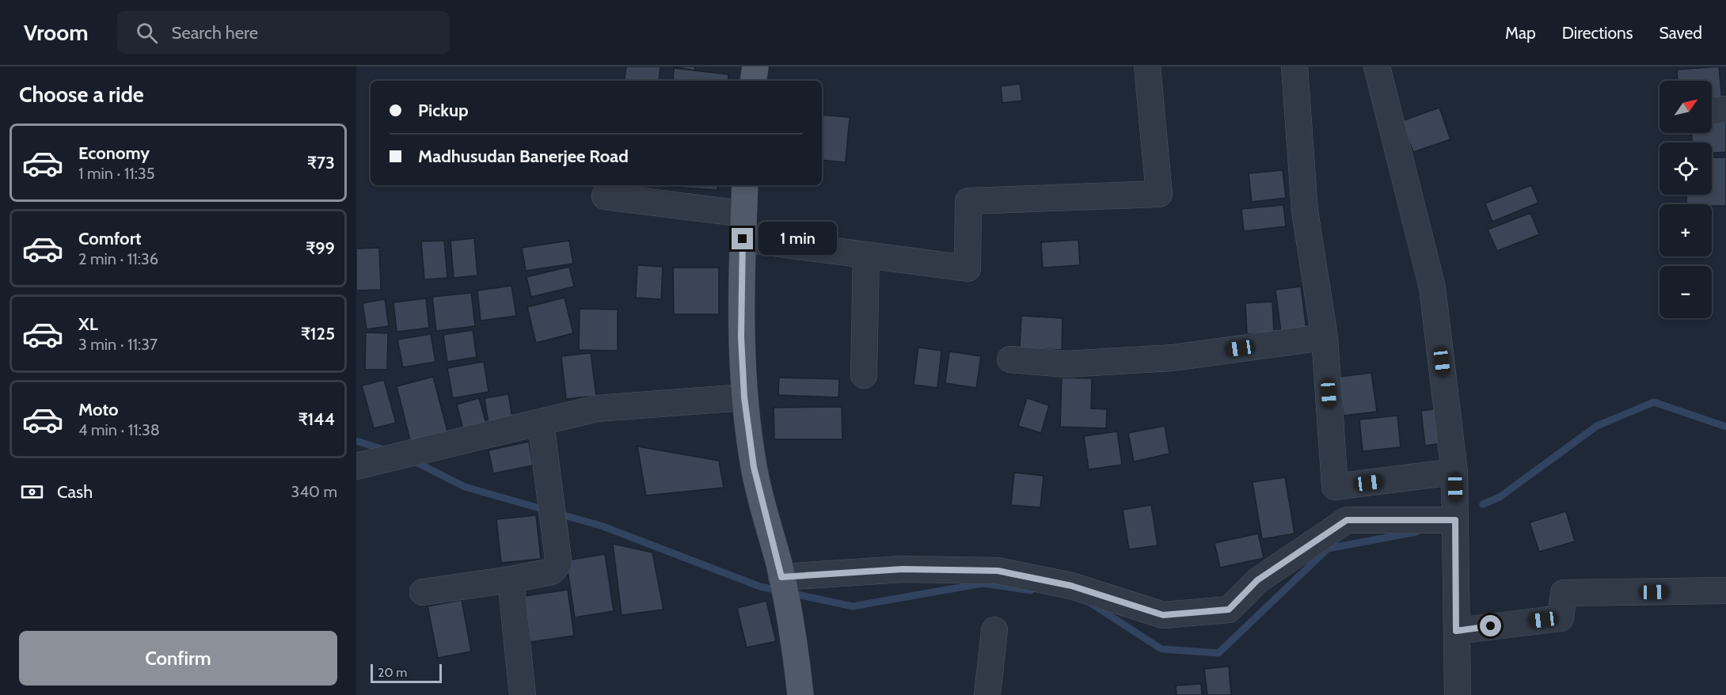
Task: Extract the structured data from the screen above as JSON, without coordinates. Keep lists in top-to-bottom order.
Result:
{
  "scale_bar": "20 m",
  "north": "top right",
  "page": {
    "header": "Vroom",
    "search": "Search here",
    "nav": ["Map", "Directions", "Saved"],
    "heading": "Choose a ride",
    "map_buttons": ["+", "−"],
    "banner": ["Pickup", "Madhusudan Banerjee Road"],
    "list": [
      {
        "name": "Economy",
        "note": "1 min · 11:35",
        "value": "₹73"
      },
      {
        "name": "Comfort",
        "note": "2 min · 11:36",
        "value": "₹99"
      },
      {
        "name": "XL",
        "note": "3 min · 11:37",
        "value": "₹125"
      },
      {
        "name": "Moto",
        "note": "4 min · 11:38",
        "value": "₹144"
      }
    ],
    "bubble": "1 min",
    "pay": ["Cash", "340 m"],
    "buttons": "Confirm",
    "scale": "20 m"
  }
}
